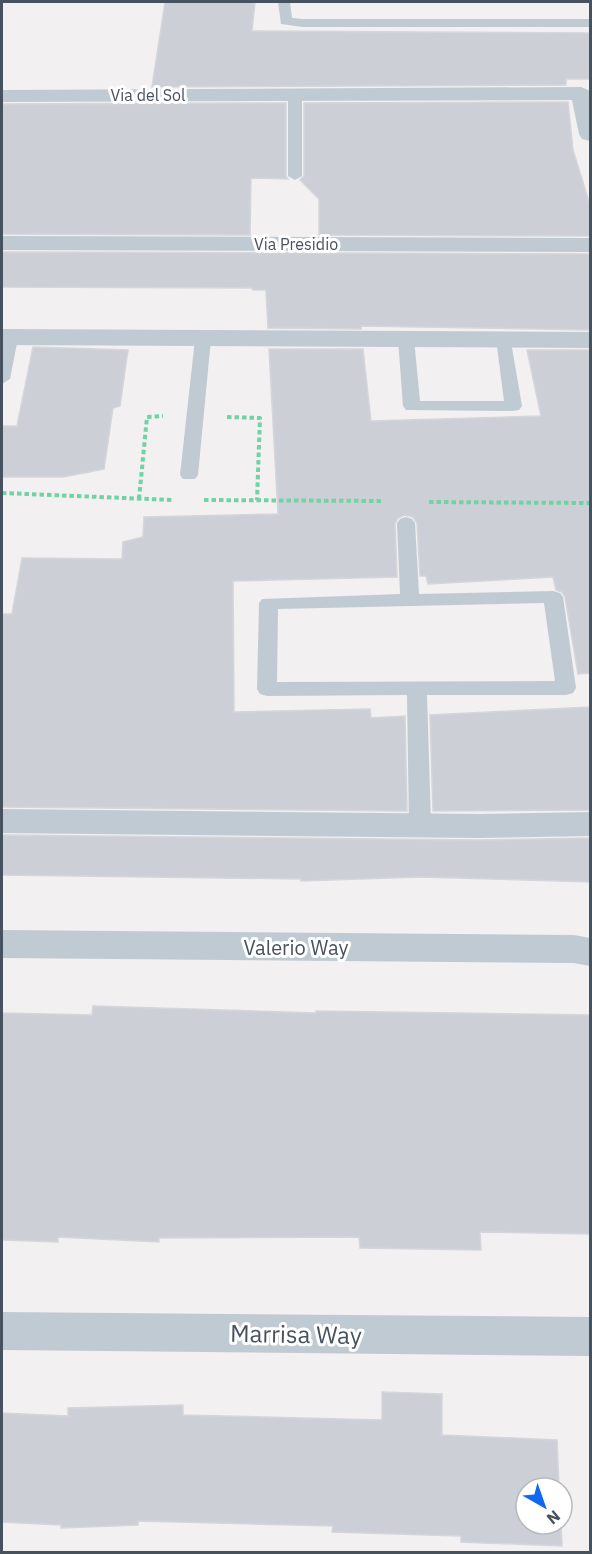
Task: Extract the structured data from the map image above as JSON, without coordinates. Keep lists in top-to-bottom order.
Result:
{
  "streets": {
    "street": [
      "Via del Sol",
      "Via Presidio",
      "Valerio Way",
      "Marrisa Way"
    ]
  },
  "north": "bottom right"
}
